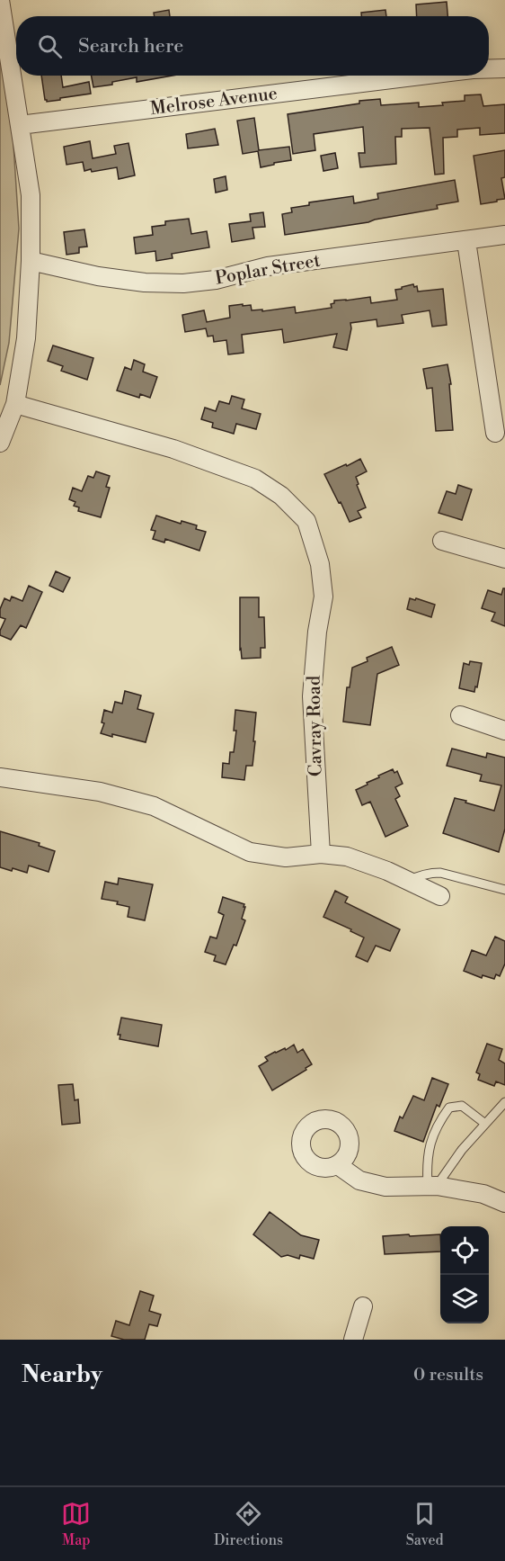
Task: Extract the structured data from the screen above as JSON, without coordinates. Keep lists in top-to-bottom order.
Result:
{
  "streets": {
    "street": ["Melrose Avenue", "Poplar Street", "Cavray Road"]
  },
  "page": {
    "search": "Search here",
    "heading": ["Nearby", "0 results"],
    "nav": ["Map", "Directions", "Saved"]
  }
}
